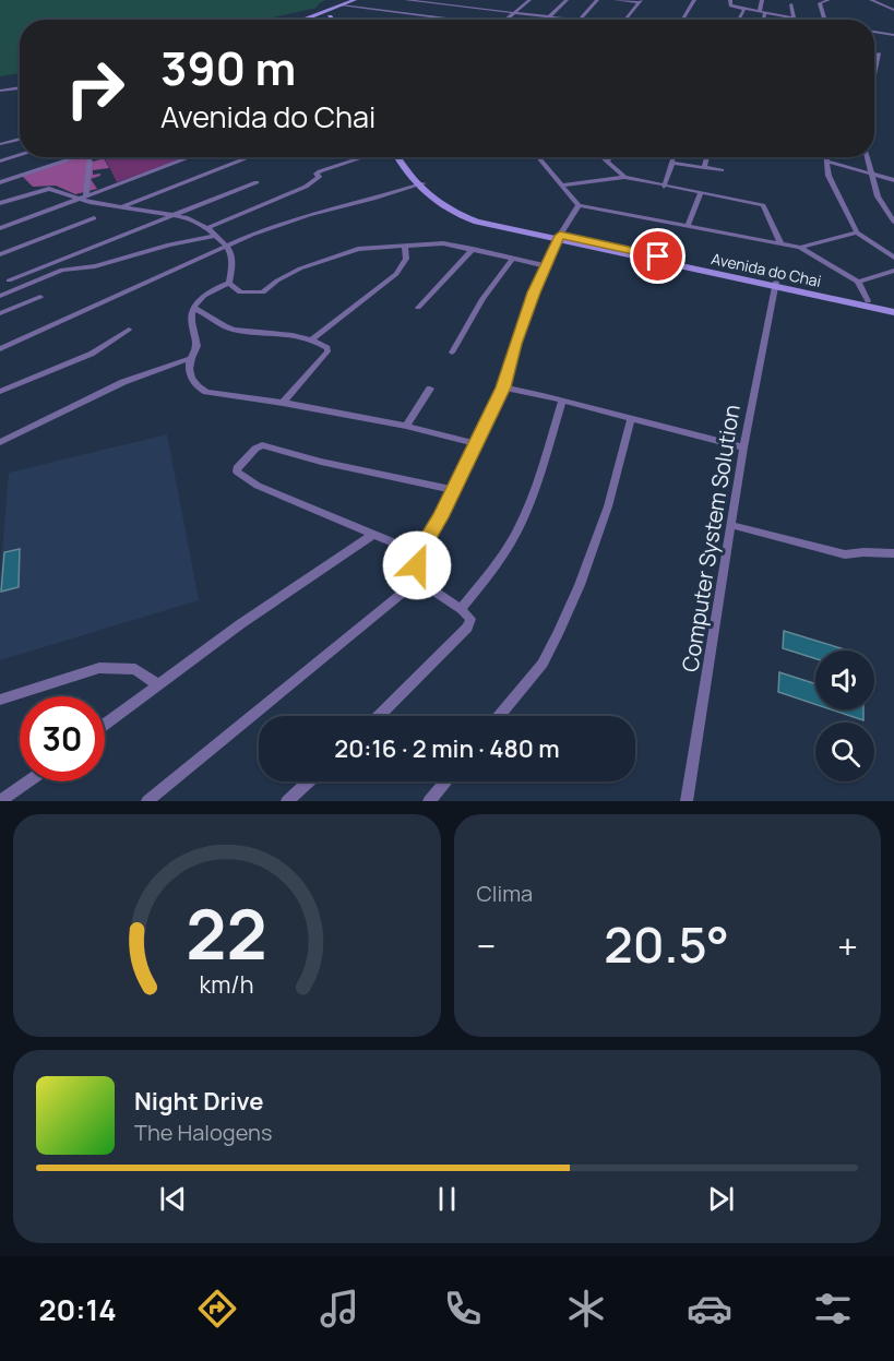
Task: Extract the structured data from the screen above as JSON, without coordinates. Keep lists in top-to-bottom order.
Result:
{
  "streets": {
    "main road": ["Avenida do Chai"],
    "street": ["Computer System Solution"]
  },
  "crossings": [
    ["Avenida do Chai", "Computer System Solution"]
  ],
  "page": {
    "turn": ["390 m", "Avenida do Chai"],
    "limit": "30",
    "trip": "20:16 · 2 min · 480 m",
    "tile": "Clima",
    "heat": ["−", "20.5°", "+"],
    "song": ["Night Drive", "The Halogens"],
    "tabs": "20:14",
    "gauge": ["22", "km/h"]
  }
}
